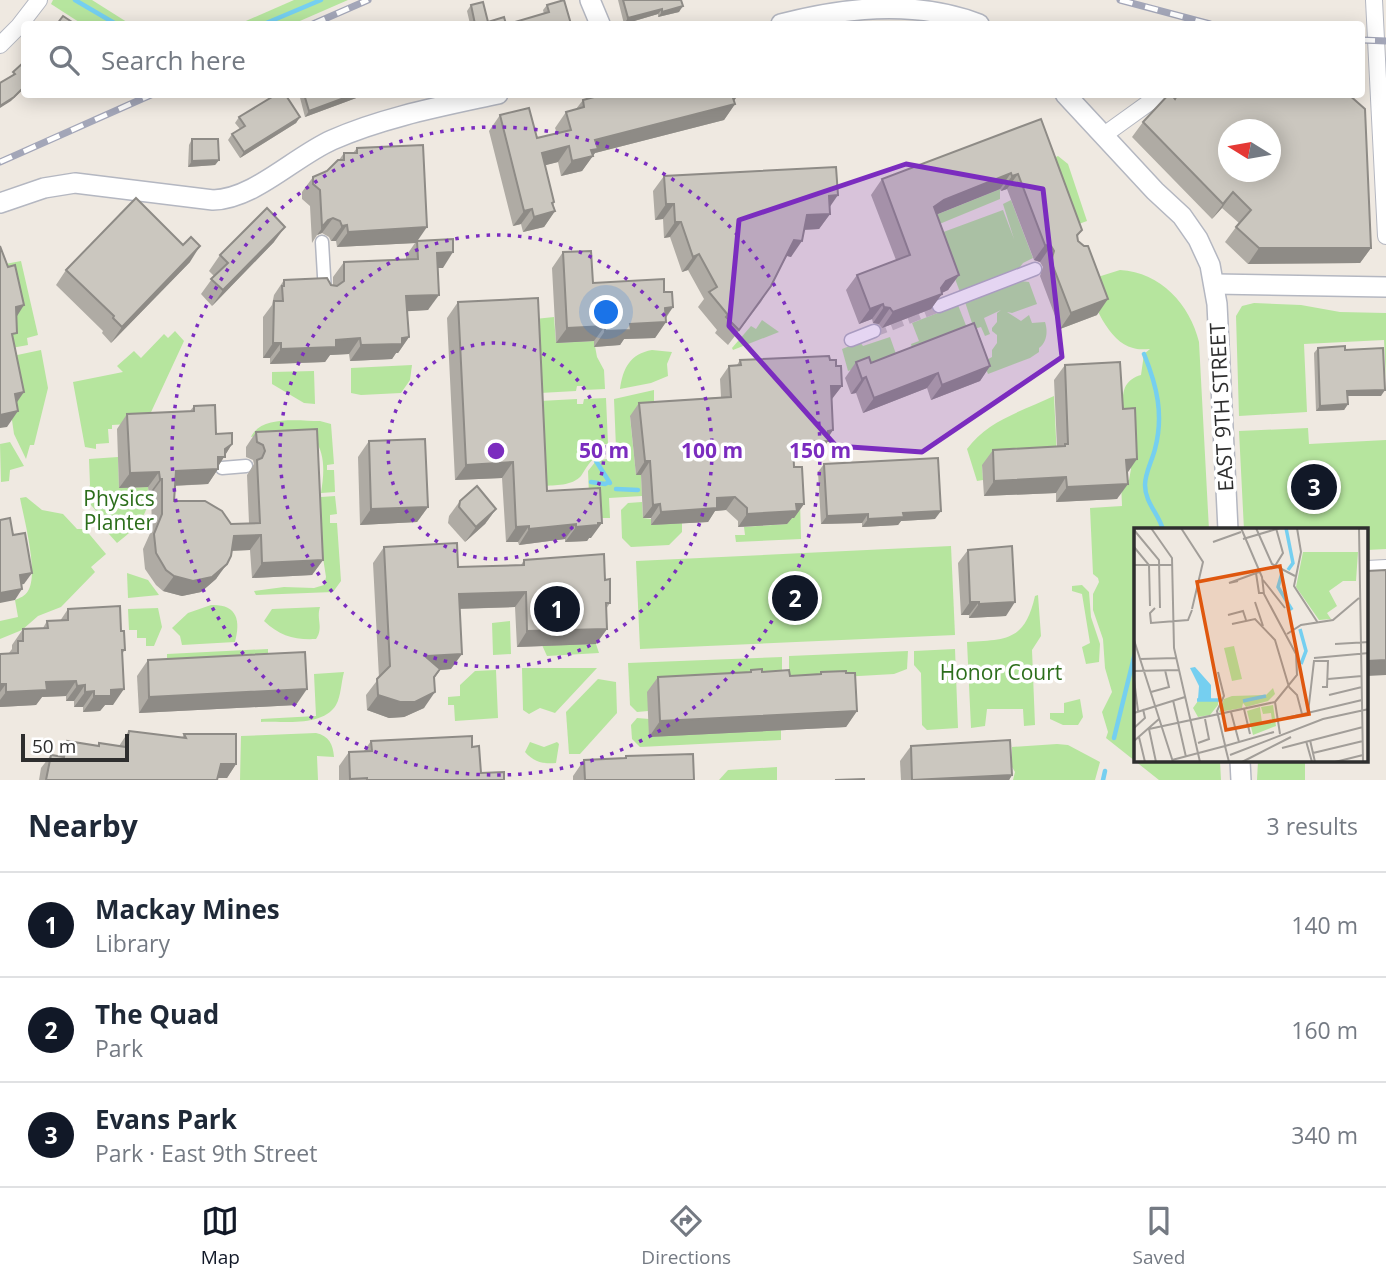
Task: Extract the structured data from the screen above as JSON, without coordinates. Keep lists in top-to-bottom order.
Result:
{
  "streets": {
    "street": ["EAST 9TH STREET"]
  },
  "parks": ["Physics Planter", "Honor Court"],
  "scale_bar": "50 m",
  "north": "left",
  "page": {
    "search": "Search here",
    "pins": ["3", "2", "1"],
    "scale": "50 m",
    "heading": ["Nearby", "3 results"],
    "list": [
      {
        "mark": "1",
        "name": "Mackay Mines",
        "note": "Library",
        "value": "140 m"
      },
      {
        "mark": "2",
        "name": "The Quad",
        "note": "Park",
        "value": "160 m"
      },
      {
        "mark": "3",
        "name": "Evans Park",
        "note": "Park · East 9th Street",
        "value": "340 m"
      }
    ],
    "nav": ["Map", "Directions", "Saved"]
  },
  "rings": ["50 m", "100 m", "150 m"]
}
